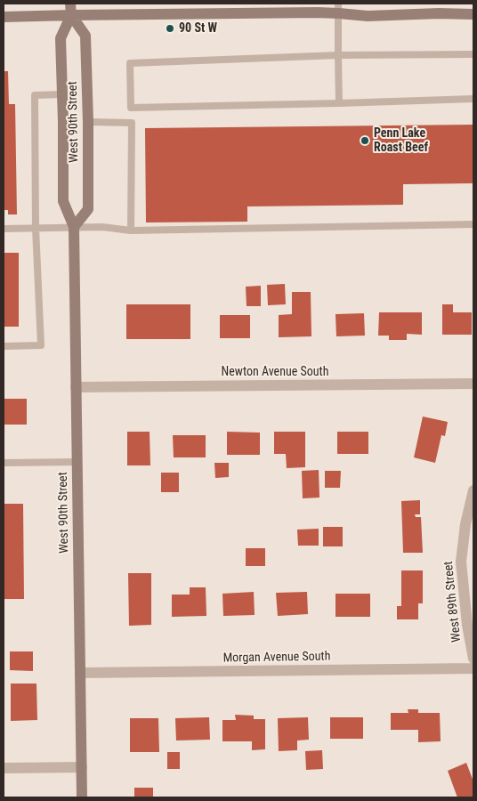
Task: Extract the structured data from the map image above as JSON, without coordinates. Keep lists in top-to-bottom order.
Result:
{
  "streets": {
    "street": [
      "West 90th Street",
      "Newton Avenue South",
      "West 89th Street",
      "Morgan Avenue South"
    ]
  },
  "crossings": [
    ["West 90th Street", "Newton Avenue South"],
    ["West 90th Street", "Morgan Avenue South"]
  ],
  "places": ["90 St W", "Penn Lake Roast Beef"]
}
